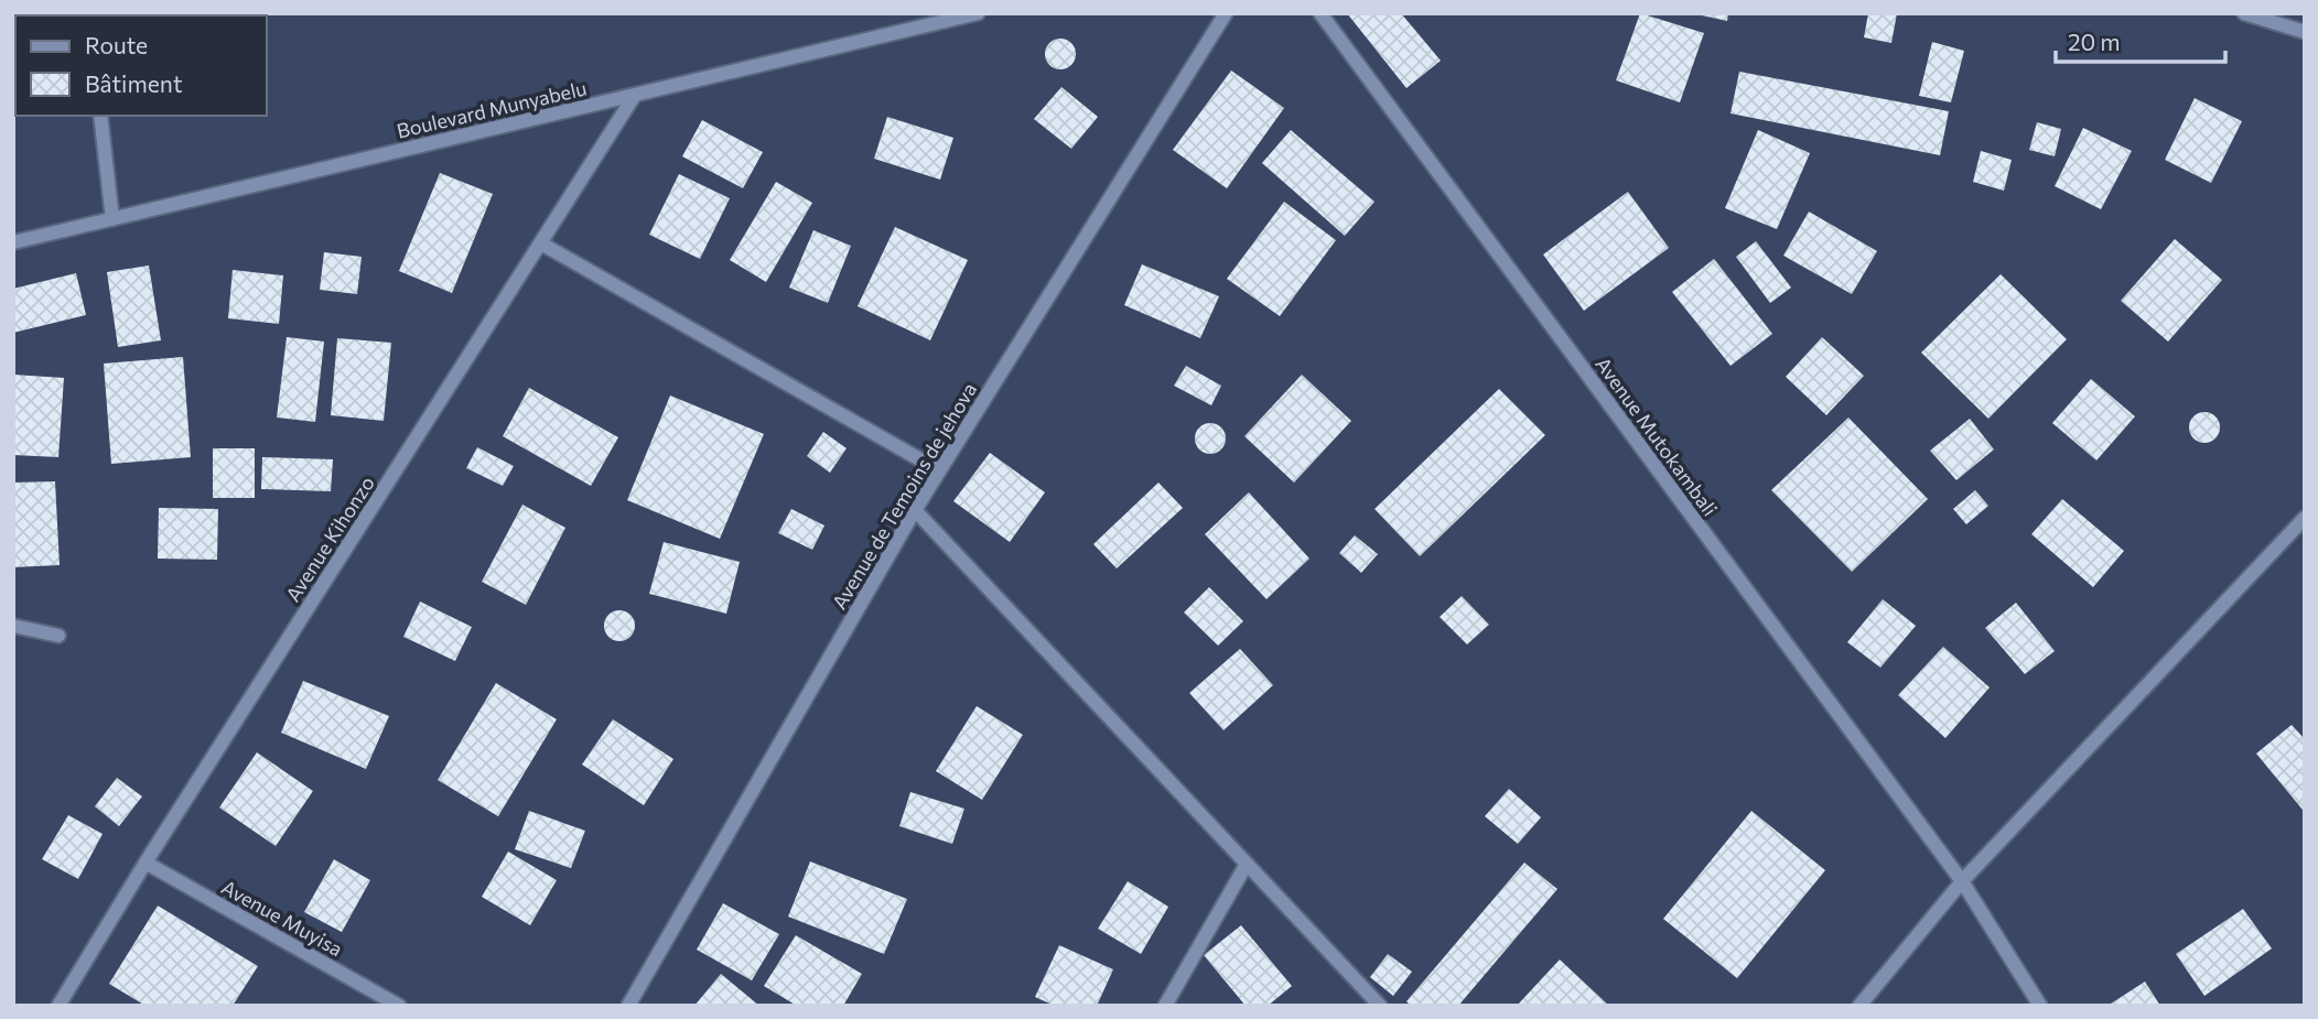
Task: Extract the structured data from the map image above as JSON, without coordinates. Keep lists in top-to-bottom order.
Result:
{
  "streets": {
    "street": [
      "Boulevard Munyabelu",
      "Avenue Mutokambali",
      "Avenue de Temoins de jehova",
      "Avenue Kihonzo",
      "Avenue Muyisa"
    ]
  },
  "crossings": [
    ["Boulevard Munyabelu", "Avenue Kihonzo"],
    ["Avenue Kihonzo", "Avenue Muyisa"]
  ],
  "legend": ["Route", "Bâtiment"],
  "scale_bar": "20 m"
}
